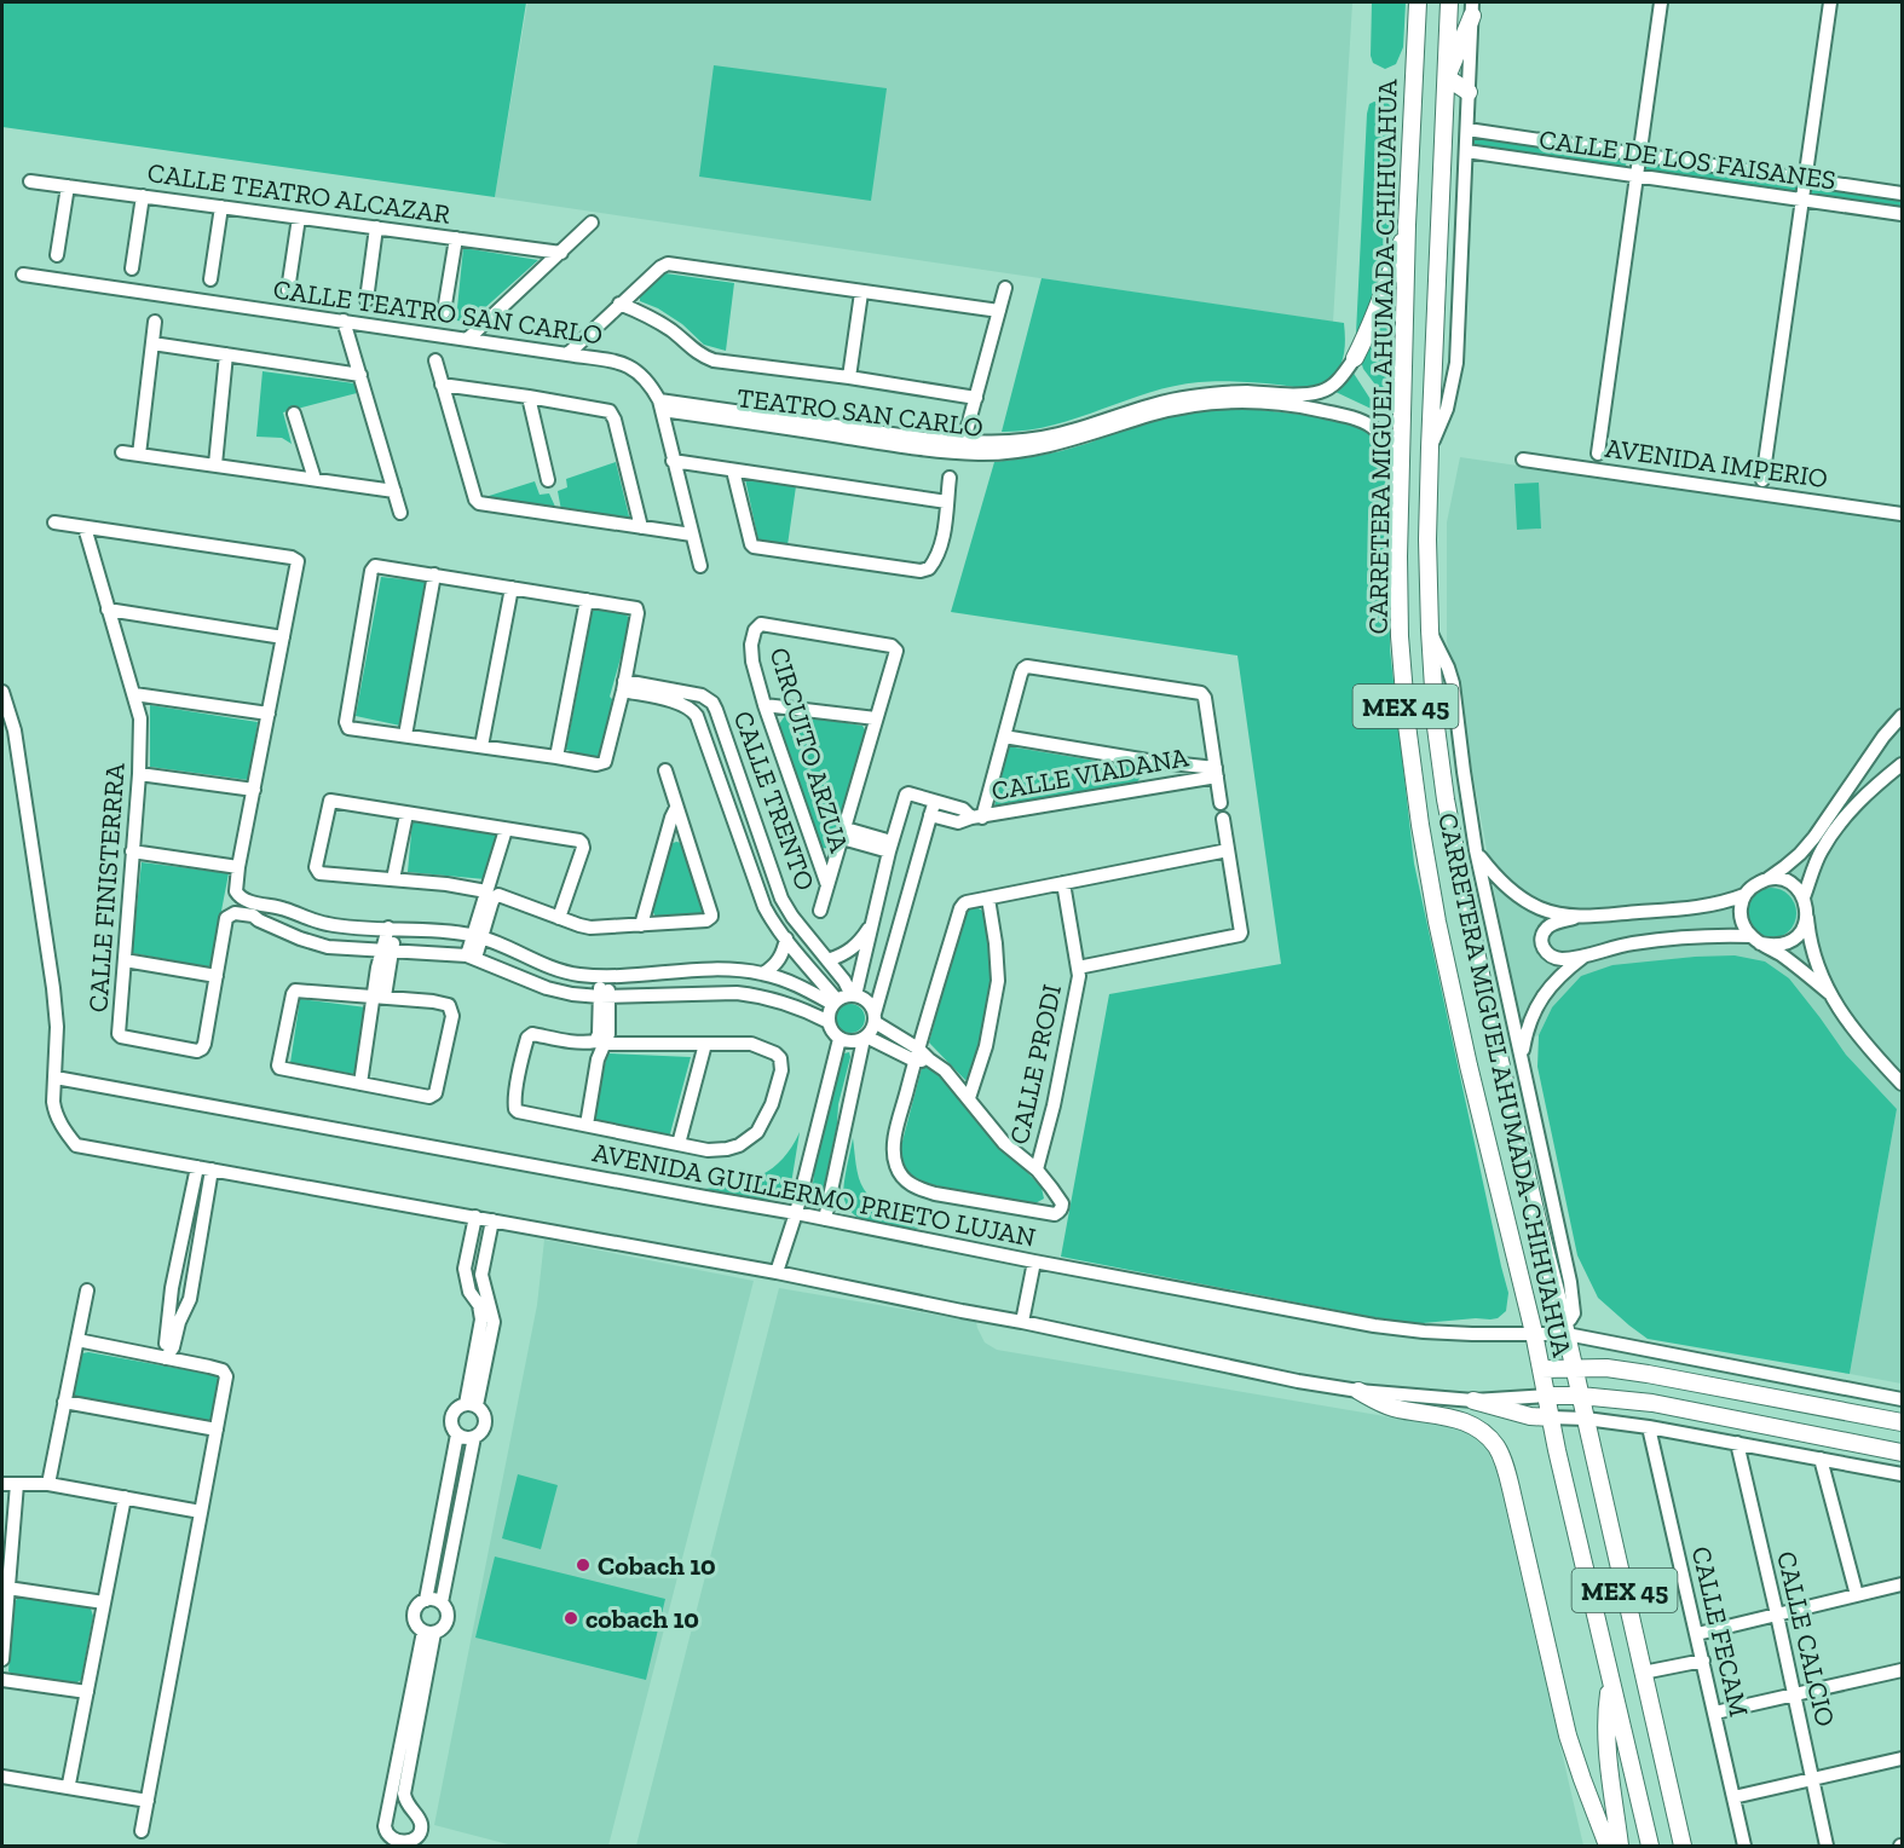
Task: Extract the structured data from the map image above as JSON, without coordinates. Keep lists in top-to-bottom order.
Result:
{
  "streets": {
    "main road": ["CARRETERA MIGUEL AHUMADA-CHIHUAHUA", "MEX 45"],
    "street": [
      "CALLE DE LOS FAISANES",
      "CALLE TEATRO ALCAZAR",
      "CALLE TEATRO SAN CARLO",
      "TEATRO SAN CARLO",
      "AVENIDA IMPERIO",
      "CIRCUITO ARZUA",
      "CALLE VIADANA",
      "CALLE TRENTO",
      "CALLE FINISTERRRA",
      "CALLE PRODI",
      "AVENIDA GUILLERMO PRIETO LUJAN",
      "CALLE FECAM",
      "CALLE CALCIO"
    ]
  },
  "crossings": [
    ["CALLE TEATRO SAN CARLO", "TEATRO SAN CARLO"],
    ["CARRETERA MIGUEL AHUMADA-CHIHUAHUA", "TEATRO SAN CARLO"],
    ["CARRETERA MIGUEL AHUMADA-CHIHUAHUA", "MEX 45"],
    ["CARRETERA MIGUEL AHUMADA-CHIHUAHUA", "AVENIDA GUILLERMO PRIETO LUJAN"],
    ["MEX 45", "AVENIDA GUILLERMO PRIETO LUJAN"]
  ],
  "places": ["Cobach 10", "cobach 10"]
}
